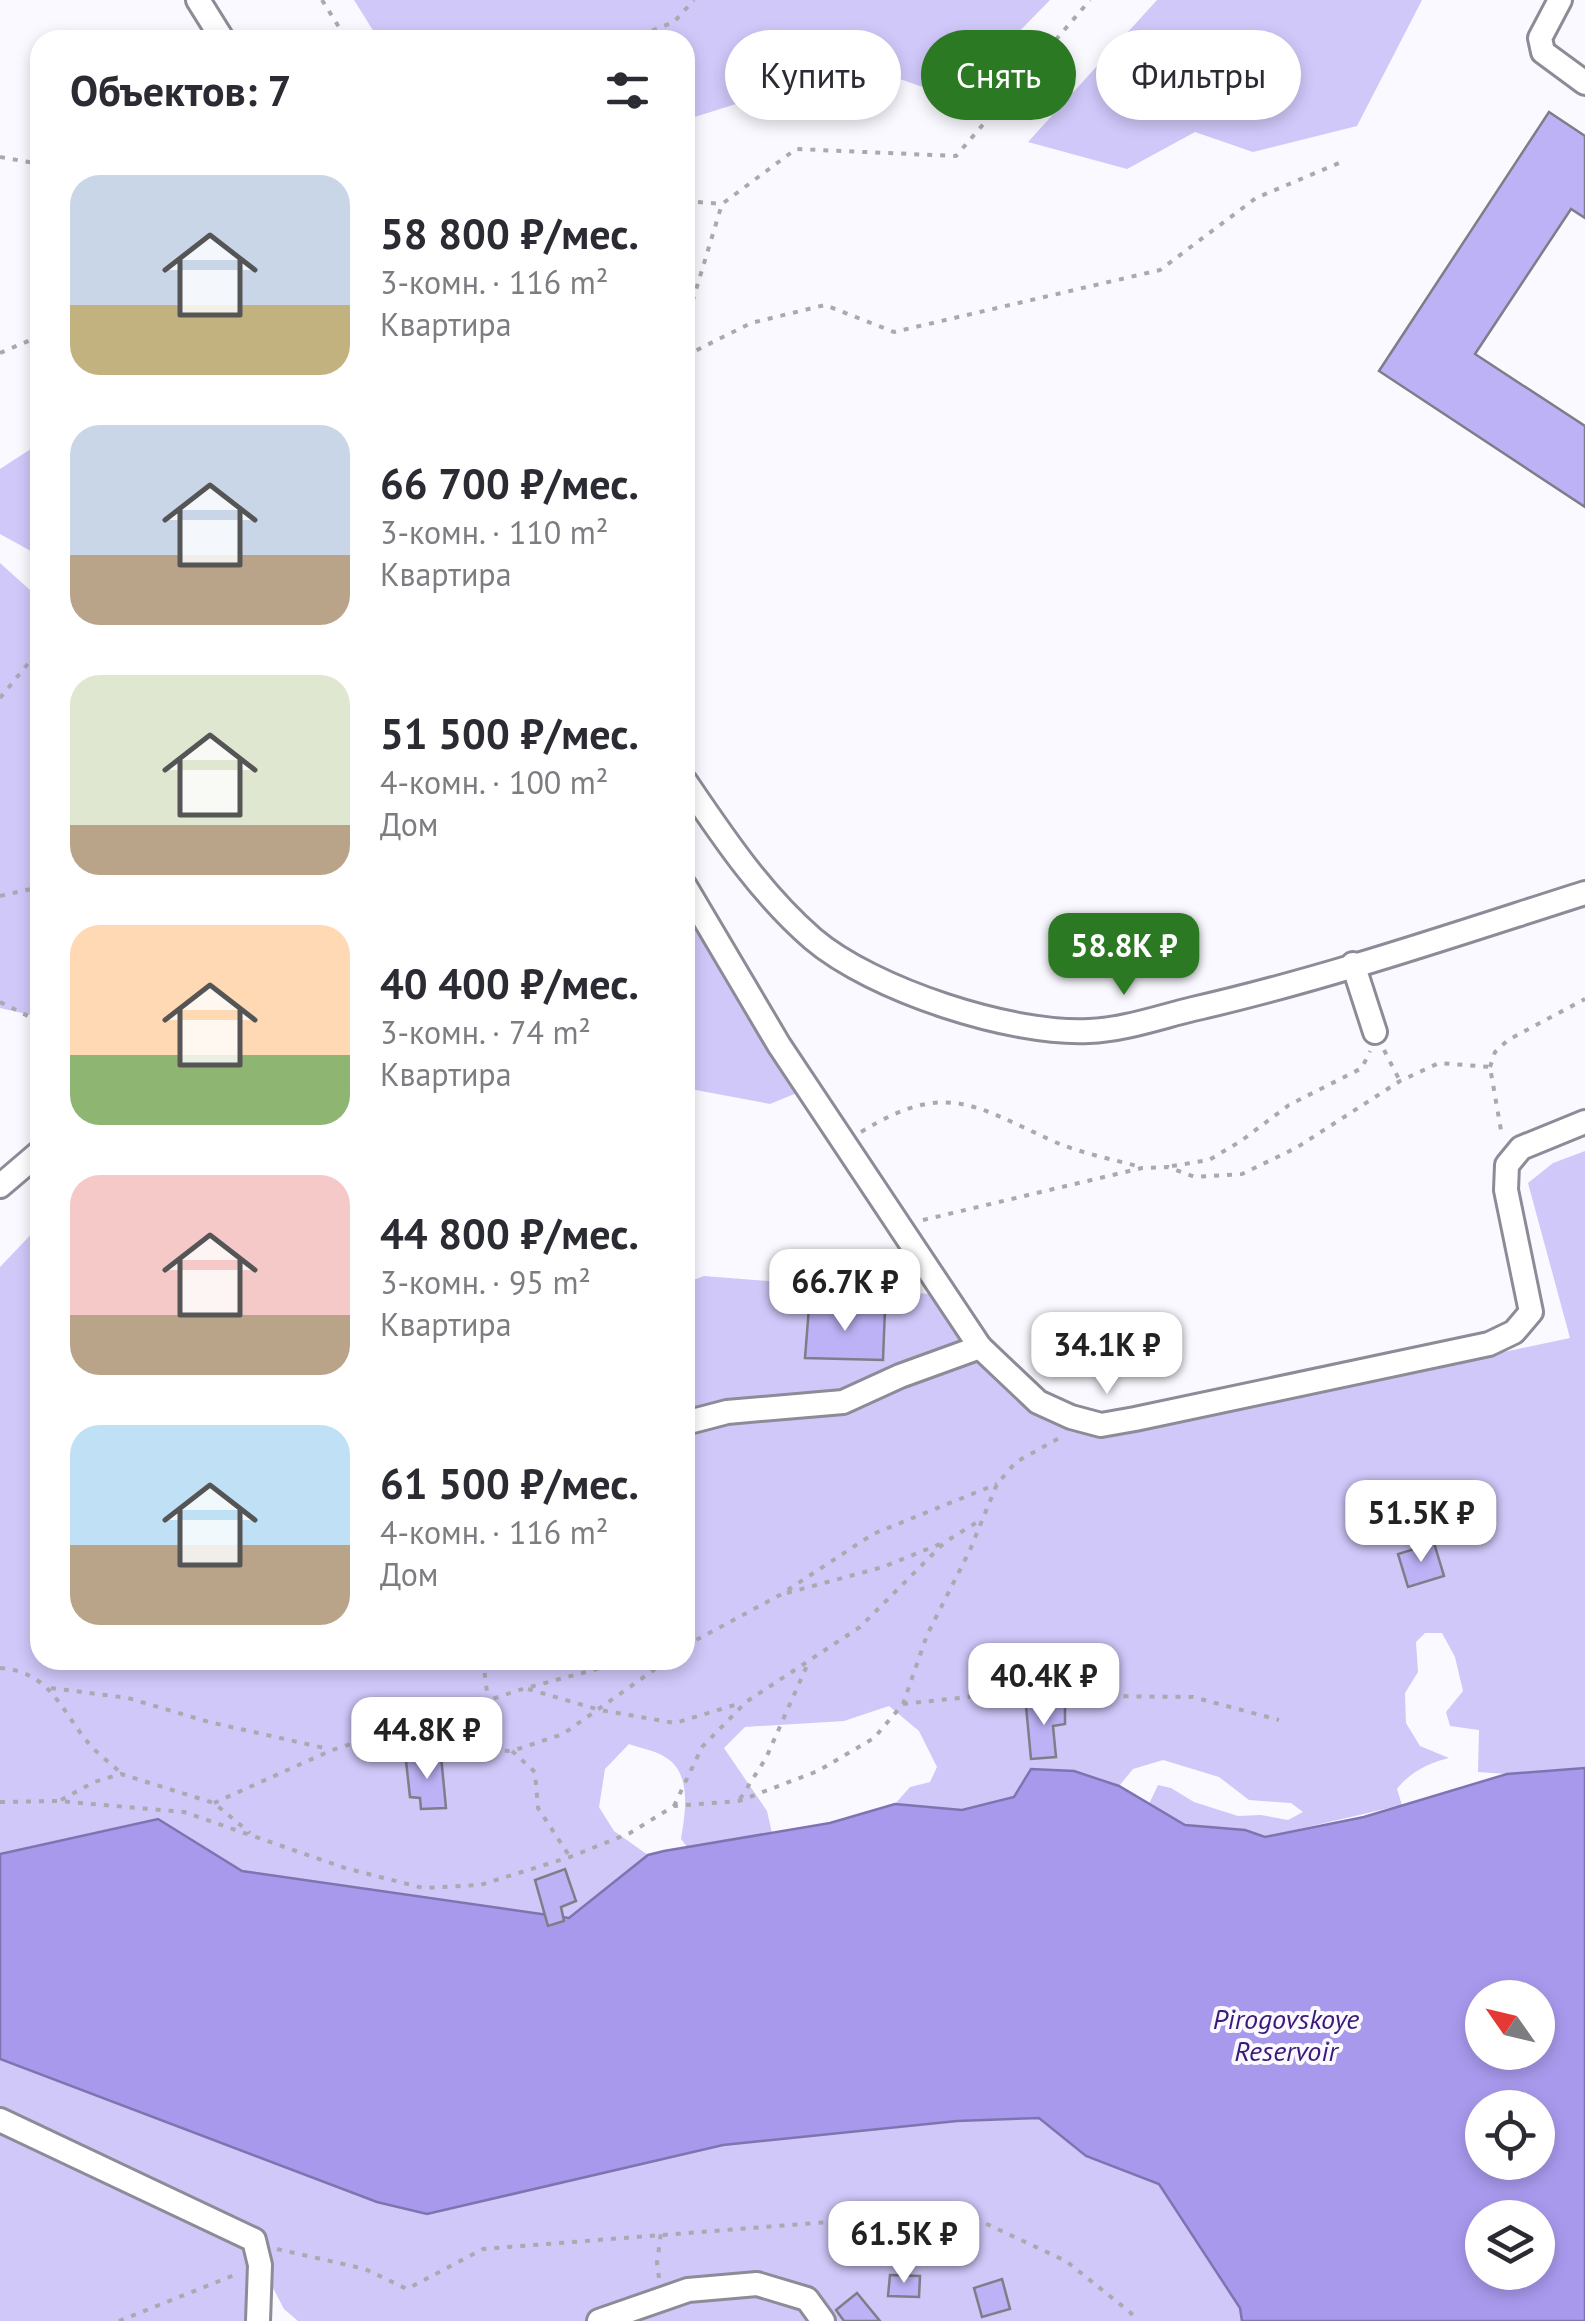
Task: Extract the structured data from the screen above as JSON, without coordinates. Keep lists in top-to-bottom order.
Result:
{
  "water": ["Pirogovskoye Reservoir"],
  "north": "top left",
  "page": {
    "chip": ["Купить", "Снять", "Фильтры"],
    "heading": "Объектов: 7",
    "list": [
      {
        "name": "58 800 ₽/мес.",
        "note": "3-комн. · 116 m² · Квартира"
      },
      {
        "name": "66 700 ₽/мес.",
        "note": "3-комн. · 110 m² · Квартира"
      },
      {
        "name": "51 500 ₽/мес.",
        "note": "4-комн. · 100 m² · Дом"
      },
      {
        "name": "40 400 ₽/мес.",
        "note": "3-комн. · 74 m² · Квартира"
      },
      {
        "name": "44 800 ₽/мес.",
        "note": "3-комн. · 95 m² · Квартира"
      },
      {
        "name": "61 500 ₽/мес.",
        "note": "4-комн. · 116 m² · Дом"
      }
    ],
    "price": [
      "58.8K ₽",
      "66.7K ₽",
      "34.1K ₽",
      "51.5K ₽",
      "40.4K ₽",
      "44.8K ₽",
      "61.5K ₽"
    ]
  }
}
